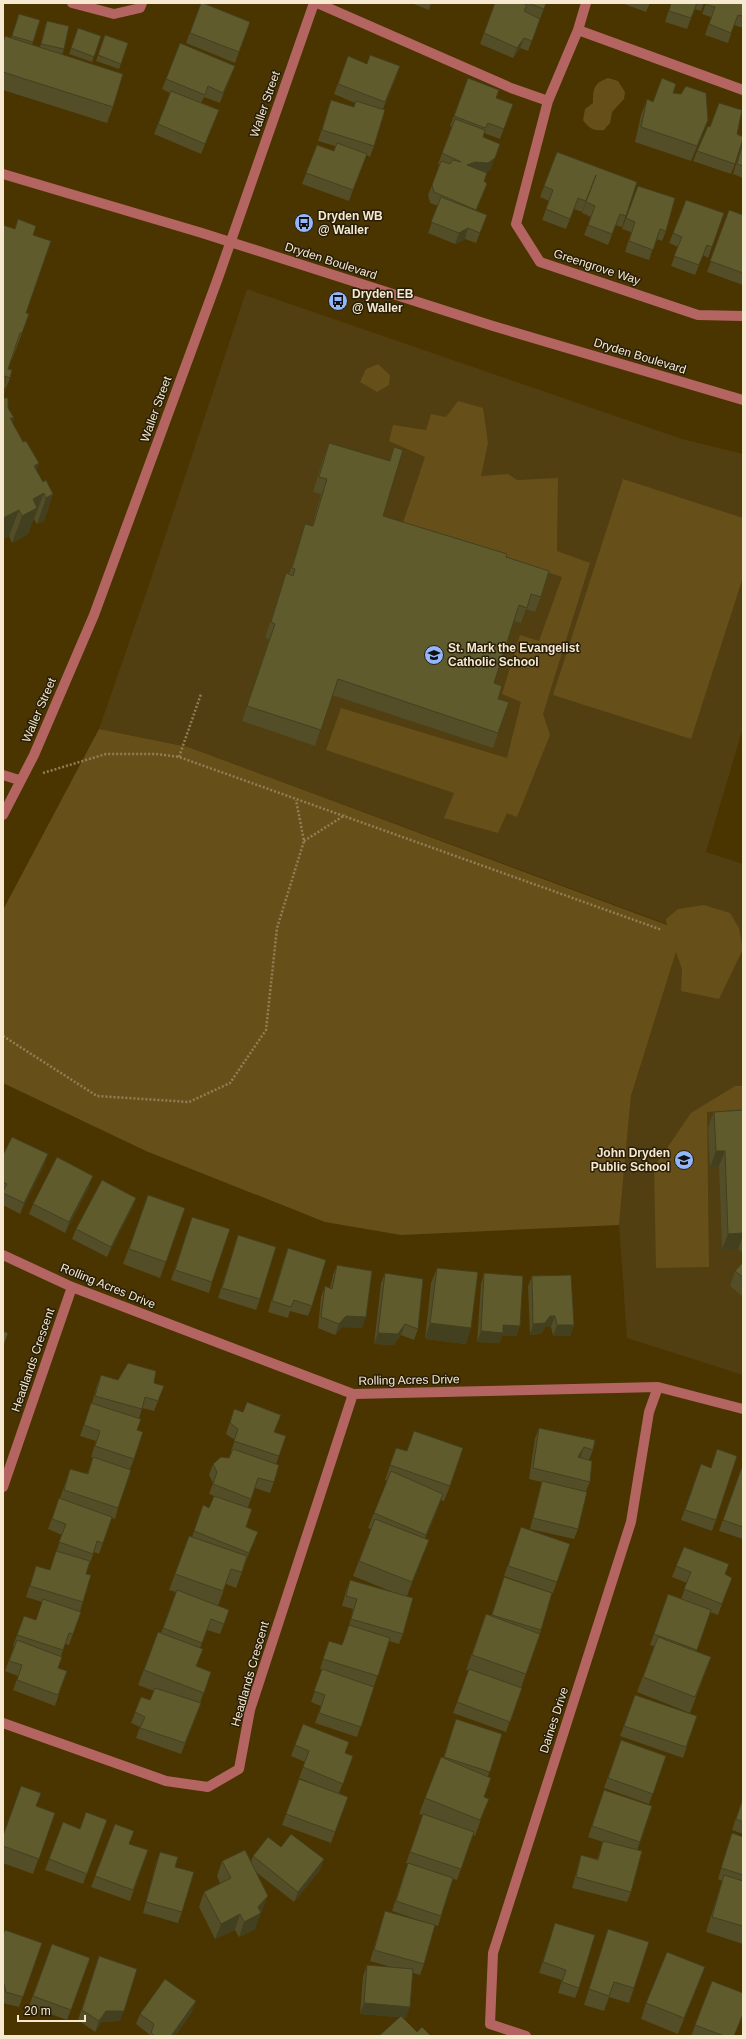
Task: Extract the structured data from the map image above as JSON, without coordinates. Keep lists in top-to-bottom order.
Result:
{
  "streets": {
    "street": [
      "Waller Street",
      "Dryden Boulevard",
      "Greengrove Way",
      "Rolling Acres Drive",
      "Headlands Crescent",
      "Daines Drive"
    ]
  },
  "crossings": [
    ["Waller Street", "Dryden Boulevard"],
    ["Rolling Acres Drive", "Headlands Crescent"],
    ["Rolling Acres Drive", "Daines Drive"]
  ],
  "places": {
    "bus stop": ["Dryden WB @ Waller", "Dryden EB @ Waller"],
    "school or university": ["St. Mark the Evangelist Catholic School", "John Dryden Public School"]
  },
  "scale_bar": "20 m"
}
